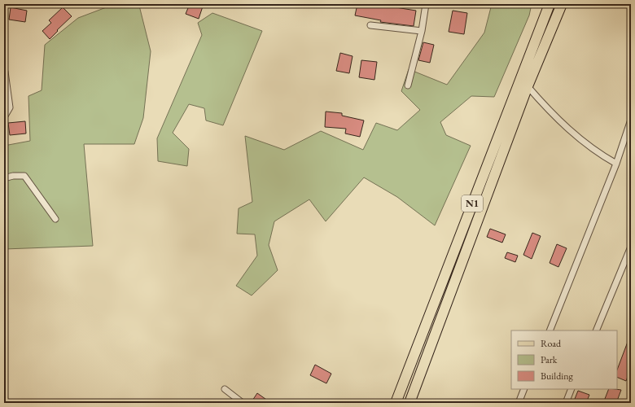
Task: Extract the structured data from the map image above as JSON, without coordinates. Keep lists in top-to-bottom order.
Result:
{
  "streets": {
    "main road": ["N1"]
  },
  "legend": ["Road", "Park", "Building"]
}
